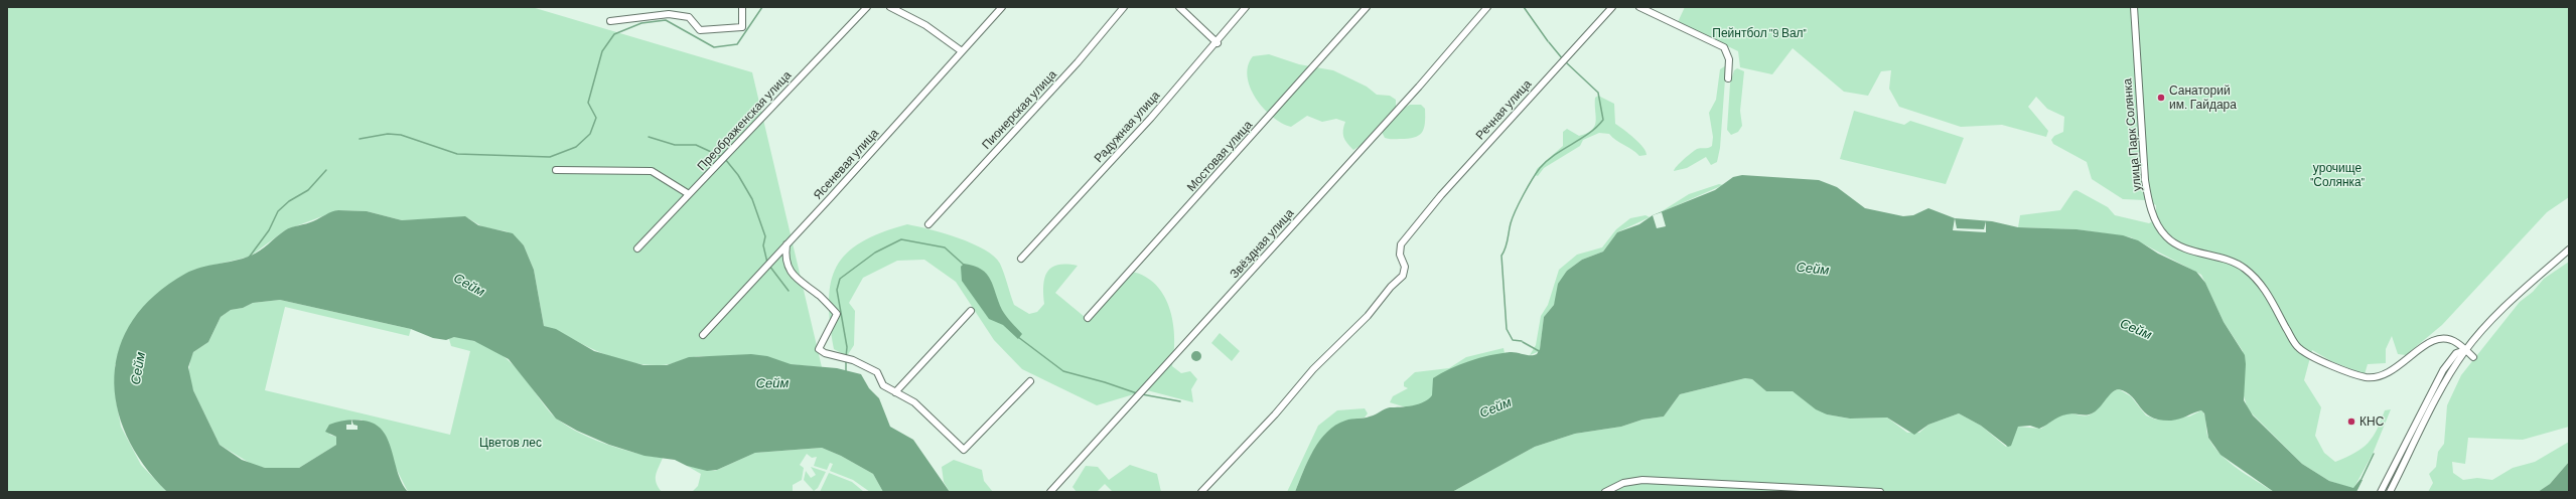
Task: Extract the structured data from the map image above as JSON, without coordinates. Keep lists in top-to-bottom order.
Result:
{
  "streets": {
    "street": [
      "Пионерская улица",
      "Речная улица",
      "Преображенская улица",
      "Радужная улица",
      "улица Парк Солянка",
      "Мостовая улица",
      "Ясеневая улица",
      "Звёздная улица"
    ]
  },
  "water": ["Сейм"],
  "parks": ["Пейнтбол \"9 Вал\"", "урочище \"Солянка\"", "Цветов лес"],
  "places": ["Санаторий им. Гайдара", "КНС"]
}
